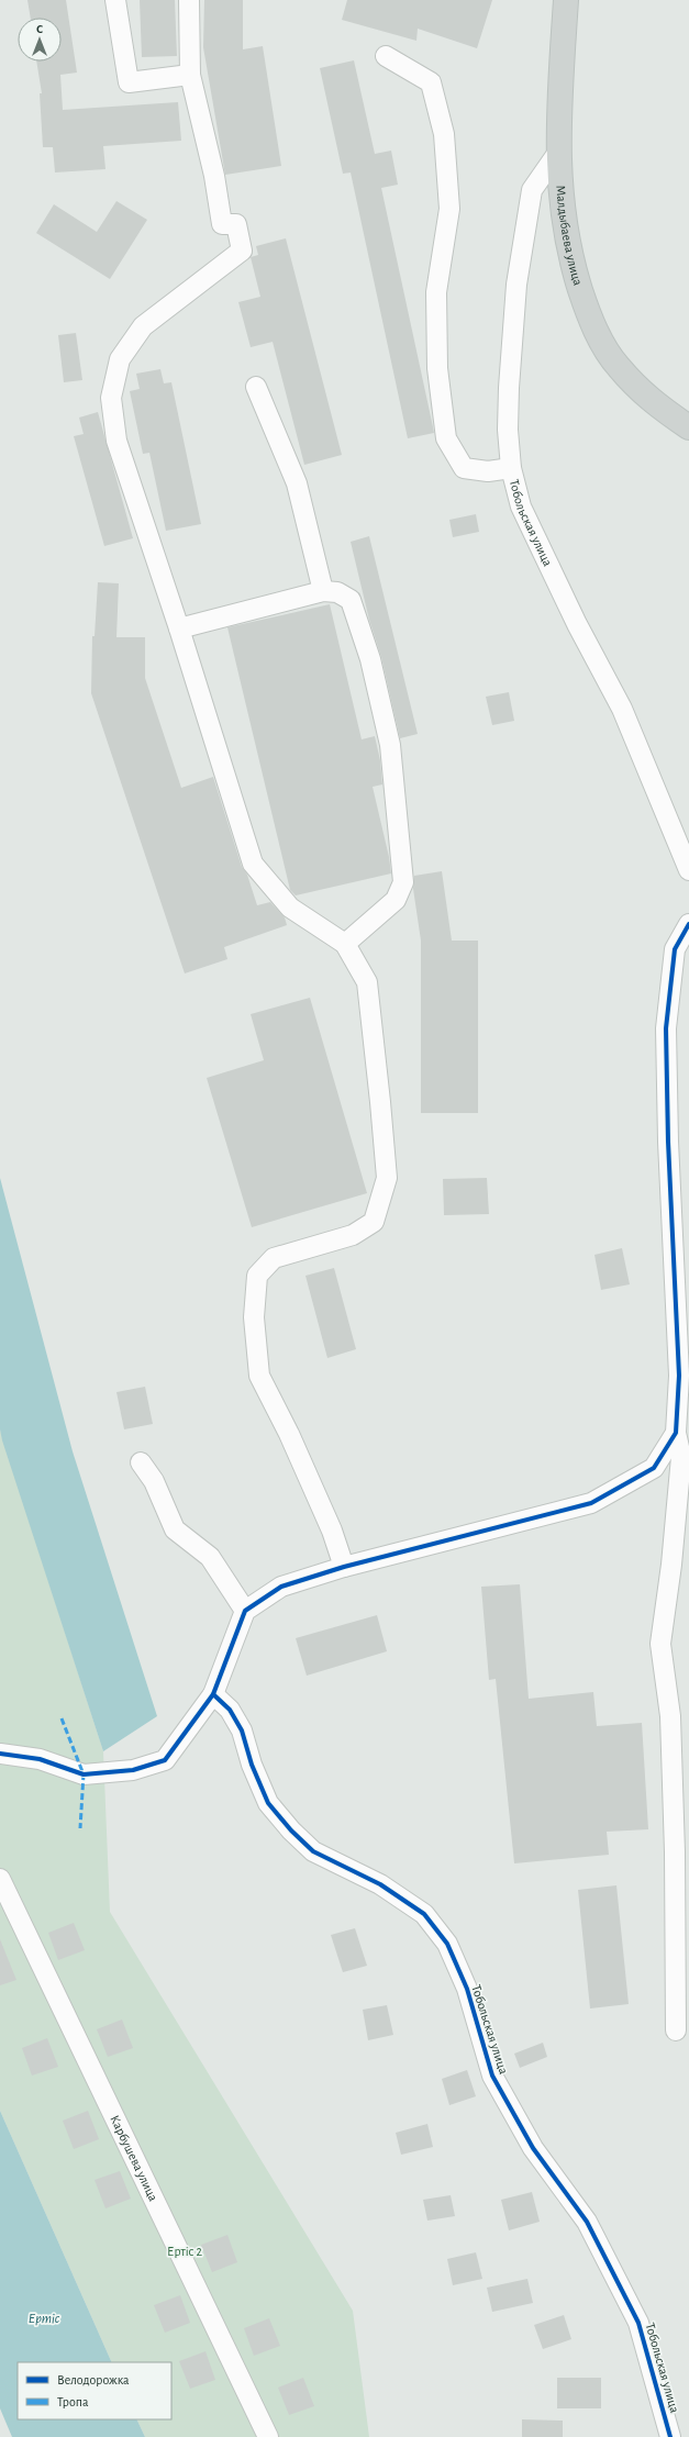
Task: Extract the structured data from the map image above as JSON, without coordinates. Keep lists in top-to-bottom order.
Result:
{
  "streets": {
    "main road": ["Малдыбаева улица"],
    "street": ["Тобольская улица", "Карбушева улица"]
  },
  "crossings": [
    ["Малдыбаева улица", "Тобольская улица"]
  ],
  "water": ["Ертіс"],
  "parks": ["Ертіс 2"],
  "legend": ["Велодорожка", "Тропа"],
  "north": "top"
}
